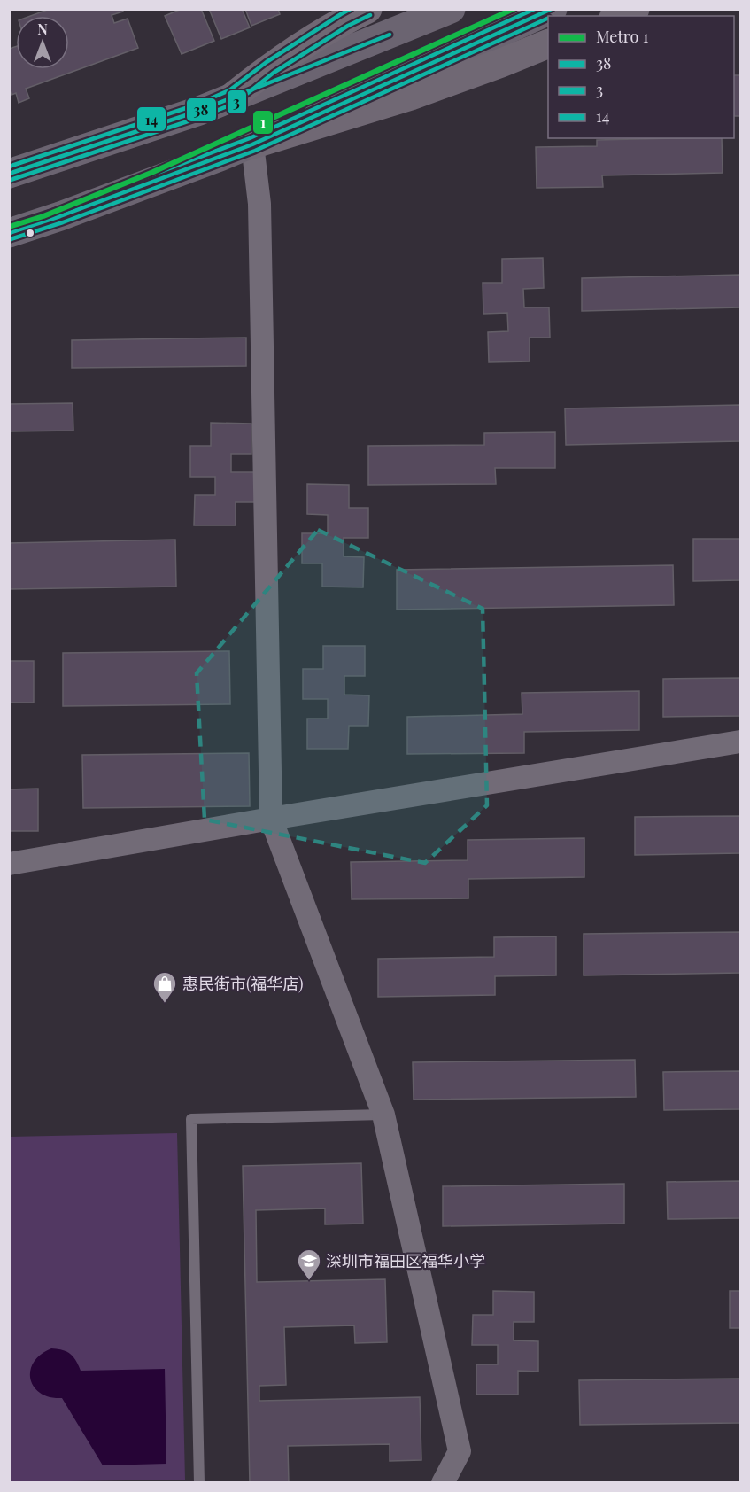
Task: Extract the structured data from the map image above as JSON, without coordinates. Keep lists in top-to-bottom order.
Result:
{
  "places": {
    "shop": ["惠民街市(福华店)"],
    "school or university": ["深圳市福田区福华小学"]
  },
  "lines": [
    "metro line 1",
    "transit line 38",
    "transit line 14",
    "transit line 3"
  ],
  "legend": [
    "Metro 1",
    "38",
    "3",
    "14"
  ],
  "north": "top"
}
